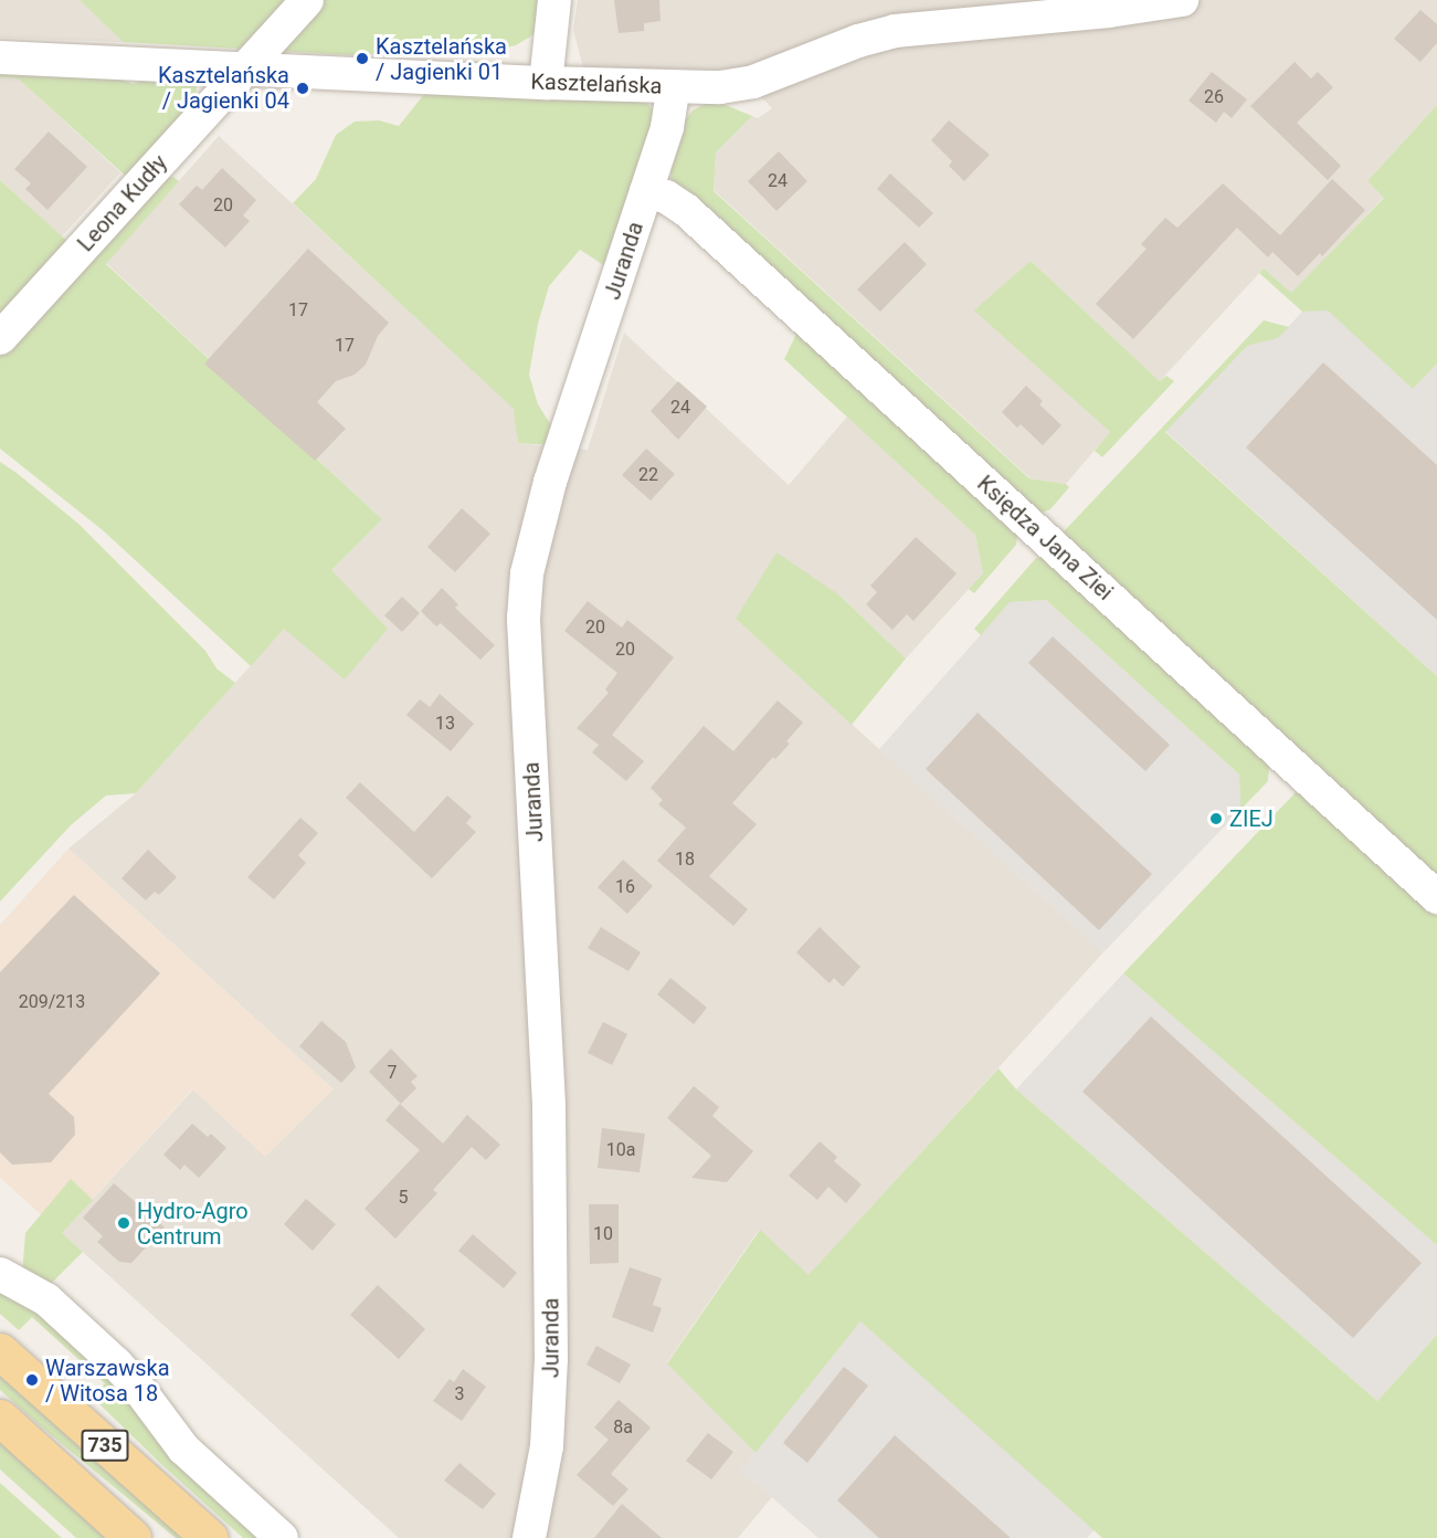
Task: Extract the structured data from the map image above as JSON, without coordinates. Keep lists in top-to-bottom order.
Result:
{
  "streets": {
    "main road": ["735"],
    "street": [
      "Kasztelańska",
      "Leona Kudły",
      "Juranda",
      "Księdza Jana Ziei"
    ]
  },
  "crossings": [
    ["Kasztelańska", "Leona Kudły"],
    ["Kasztelańska", "Juranda"],
    ["Juranda", "Księdza Jana Ziei"]
  ],
  "places": [
    "Kasztelańska / Jagienki 01",
    "Kasztelańska / Jagienki 04",
    "ZIEJ",
    "Hydro-Agro Centrum",
    "Warszawska / Witosa 18"
  ],
  "house_numbers": [
    "26",
    "24",
    "20",
    "17",
    "17",
    "24",
    "22",
    "20",
    "20",
    "13",
    "18",
    "16",
    "209/213",
    "7",
    "10a",
    "5",
    "10",
    "3",
    "8a"
  ]
}
